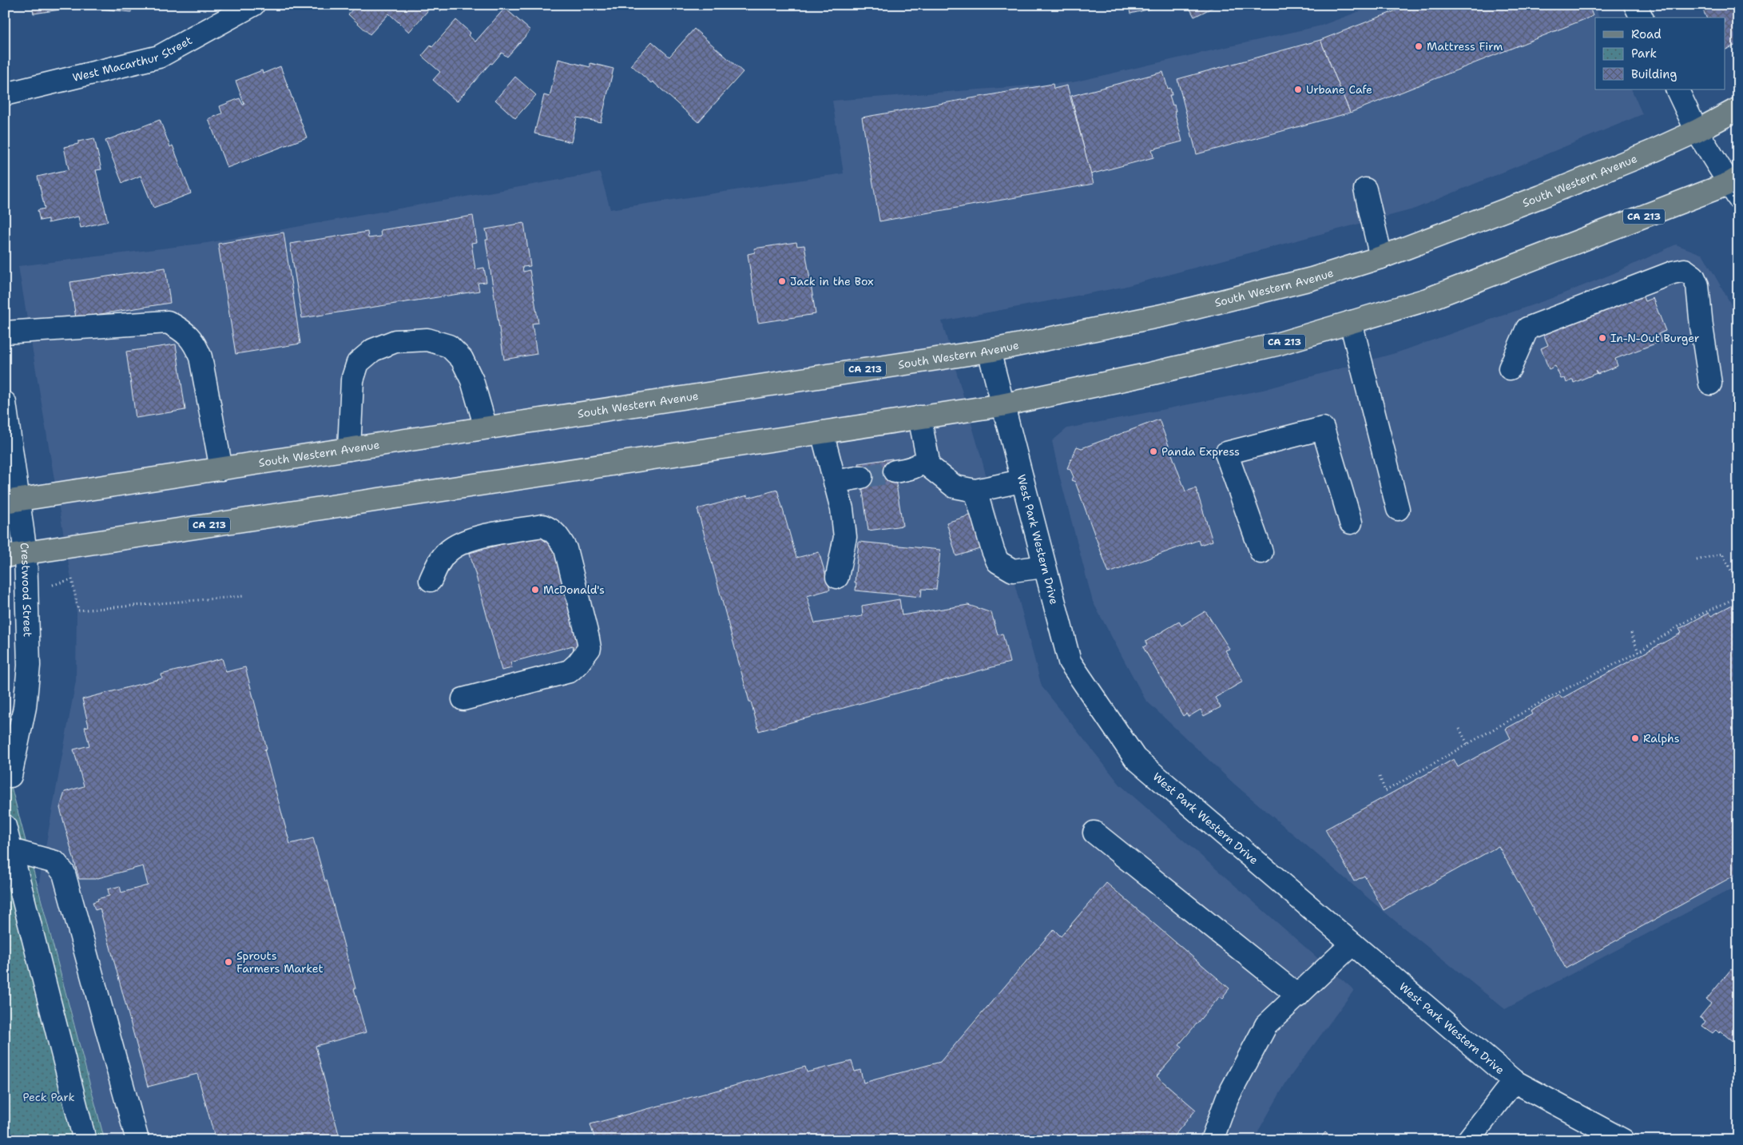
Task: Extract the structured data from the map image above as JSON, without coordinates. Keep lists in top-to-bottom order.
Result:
{
  "streets": {
    "main road": ["South Western Avenue", "CA 213"],
    "street": ["West Macarthur Street", "West Park Western Drive", "Crestwood Street"]
  },
  "crossings": [
    ["South Western Avenue", "West Park Western Drive"],
    ["South Western Avenue", "Crestwood Street"],
    ["CA 213", "West Park Western Drive"],
    ["CA 213", "Crestwood Street"]
  ],
  "parks": ["Peck Park"],
  "places": [
    "Mattress Firm",
    "Urbane Cafe",
    "Jack in the Box",
    "In-N-Out Burger",
    "Panda Express",
    "McDonald's",
    "Ralphs",
    "Sprouts Farmers Market"
  ],
  "legend": ["Road", "Park", "Building"]
}
